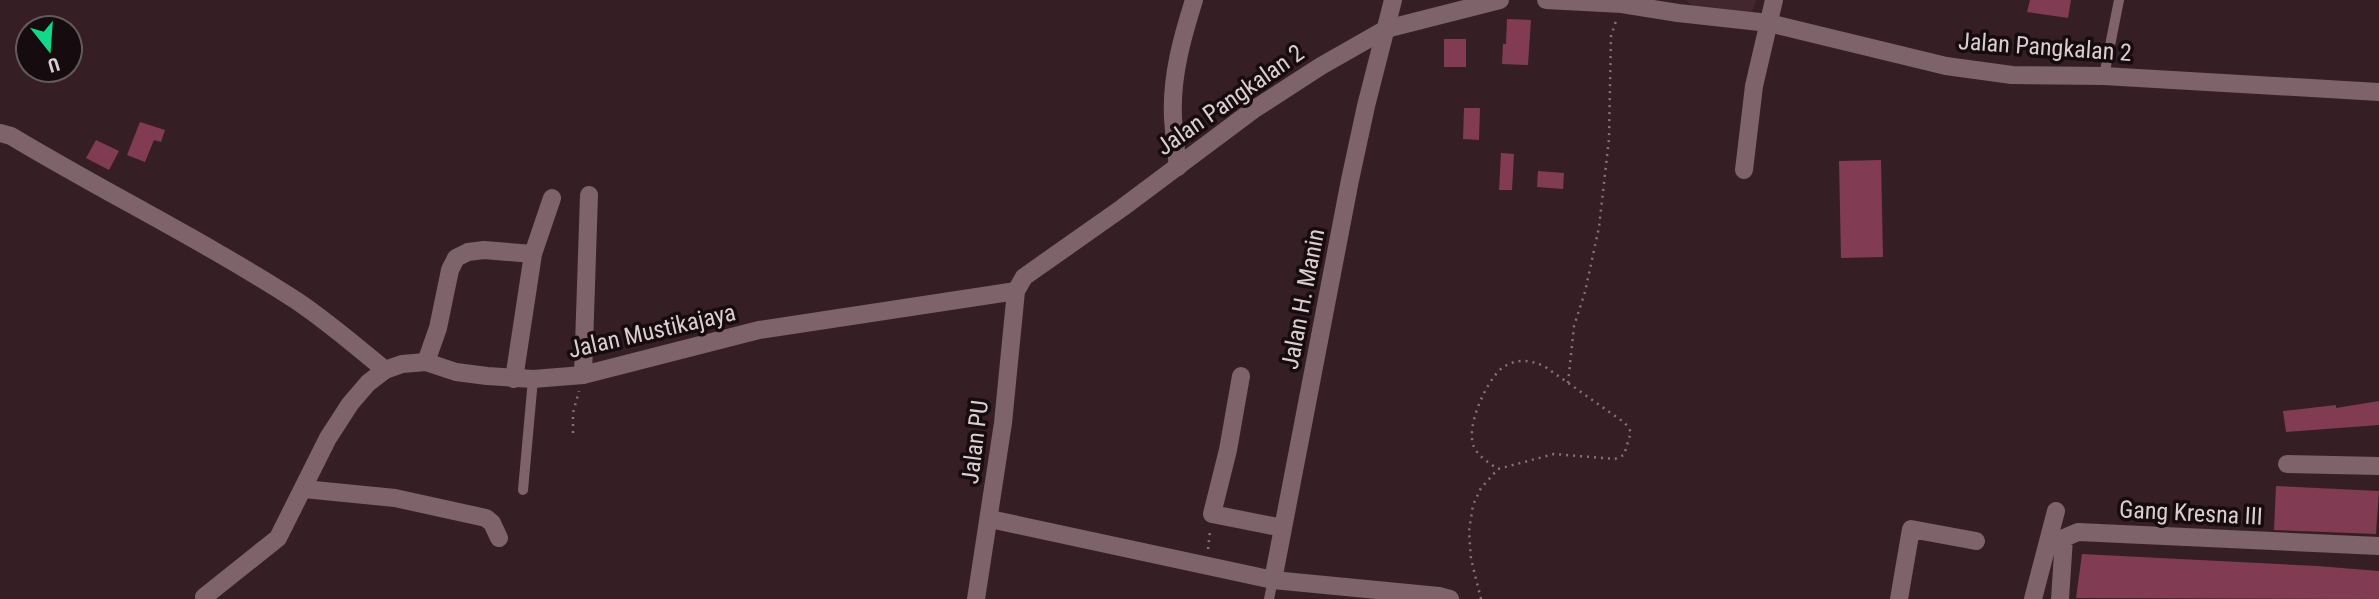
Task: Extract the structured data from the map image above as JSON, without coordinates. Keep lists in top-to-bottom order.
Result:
{
  "streets": {
    "street": [
      "Jalan Pangkalan 2",
      "Jalan H. Manin",
      "Jalan Mustikajaya",
      "Jalan PU",
      "Gang Kresna III"
    ]
  },
  "crossings": [
    ["Jalan Pangkalan 2", "Jalan H. Manin"],
    ["Jalan Pangkalan 2", "Jalan Mustikajaya"],
    ["Jalan Pangkalan 2", "Jalan PU"],
    ["Jalan Mustikajaya", "Jalan PU"]
  ],
  "north": "bottom"
}
